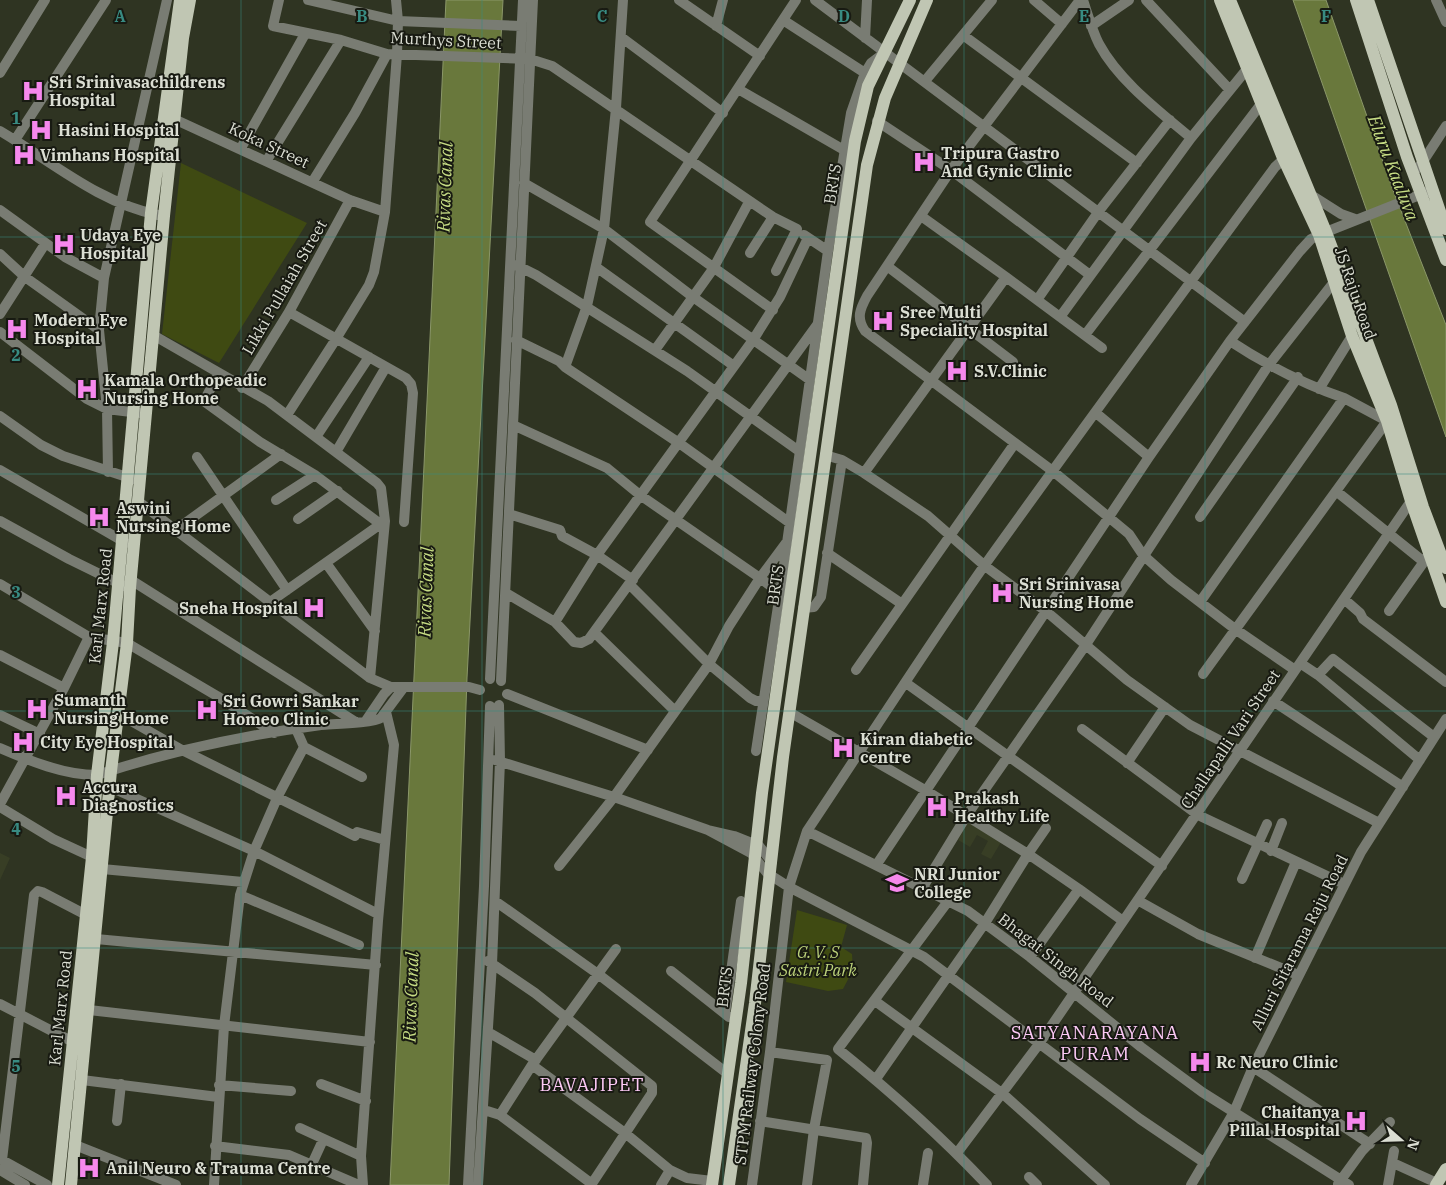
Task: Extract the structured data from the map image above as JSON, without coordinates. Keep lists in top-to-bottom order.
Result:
{
  "streets": {
    "main road": ["BRTS", "JS Raju Road", "Karl Marx Road"],
    "street": [
      "Murthys Street",
      "Koka Street",
      "Likki Pullaiah Street",
      "Challapalli Vari Street",
      "Alluri Sitarama Raju Road",
      "Bhagat Singh Road",
      "STPM Railway Colony Road"
    ]
  },
  "crossings": [
    ["Koka Street", "Likki Pullaiah Street"],
    ["Koka Street", "Karl Marx Road"],
    ["JS Raju Road", "Challapalli Vari Street"],
    ["Challapalli Vari Street", "Bhagat Singh Road"],
    ["Alluri Sitarama Raju Road", "Bhagat Singh Road"],
    ["Bhagat Singh Road", "STPM Railway Colony Road"]
  ],
  "districts": ["SATYANARAYANA PURAM", "BAVAJIPET"],
  "water": ["Eluru Kaaluva", "Rivas Canal"],
  "parks": ["G. V. S Sastri Park"],
  "places": {
    "hospital": [
      "Sri Srinivasachildrens Hospital",
      "Hasini Hospital",
      "Vimhans Hospital",
      "Tripura Gastro And Gynic Clinic",
      "Udaya Eye Hospital",
      "Sree Multi Speciality Hospital",
      "Modern Eye Hospital",
      "S.V.Clinic",
      "Kamala Orthopeadic Nursing Home",
      "Aswini Nursing Home",
      "Sri Srinivasa Nursing Home",
      "Sneha Hospital",
      "Sumanth Nursing Home",
      "Sri Gowri Sankar Homeo Clinic",
      "City Eye Hospital",
      "Kiran diabetic centre",
      "Accura Diagnostics",
      "Prakash Healthy Life",
      "Rc Neuro Clinic",
      "Chaitanya Pillal Hospital",
      "Anil Neuro & Trauma Centre"
    ],
    "school or university": ["NRI Junior College"]
  },
  "north": "right",
  "grid": {
    "columns": [
      "A",
      "B",
      "C",
      "D",
      "E",
      "F"
    ],
    "rows": [
      "1",
      "2",
      "3",
      "4",
      "5"
    ]
  }
}
